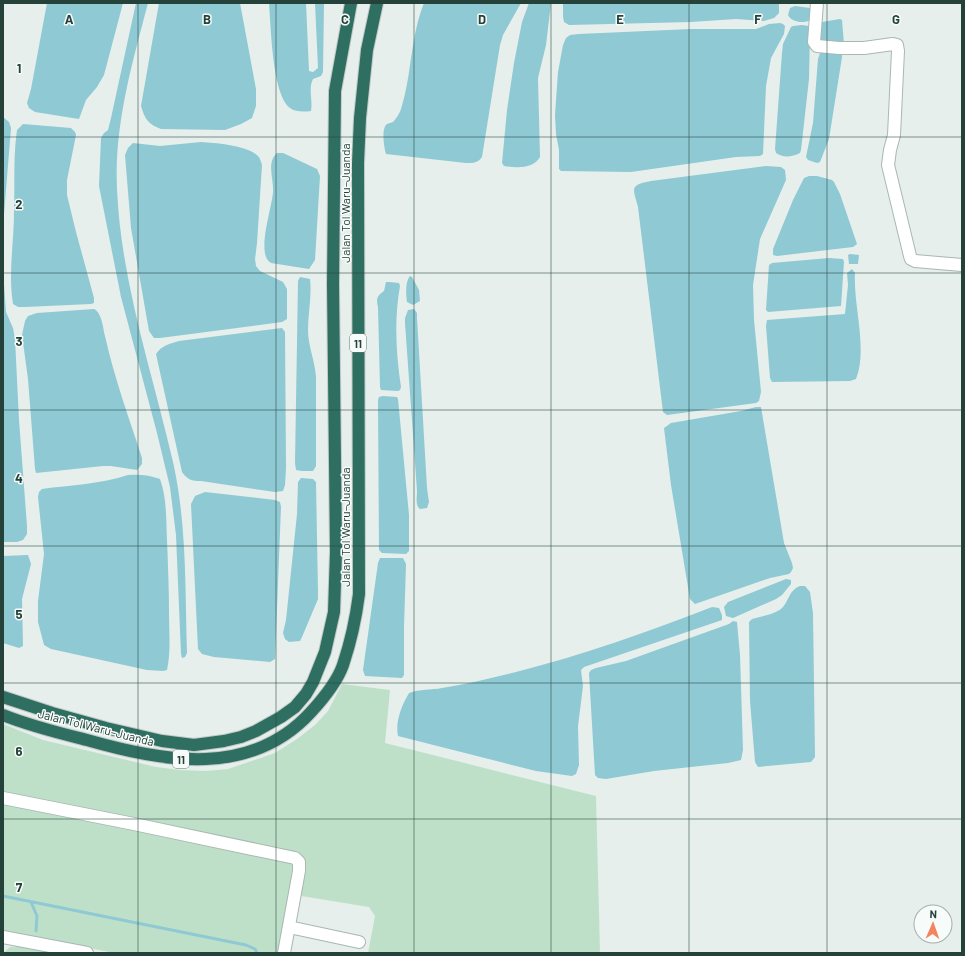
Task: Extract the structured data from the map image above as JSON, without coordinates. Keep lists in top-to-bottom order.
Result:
{
  "streets": {
    "highway": ["Jalan Tol Waru–Juanda", "11"]
  },
  "north": "top",
  "grid": {
    "columns": [
      "A",
      "B",
      "C",
      "D",
      "E",
      "F",
      "G"
    ],
    "rows": [
      "1",
      "2",
      "3",
      "4",
      "5",
      "6",
      "7"
    ]
  }
}
